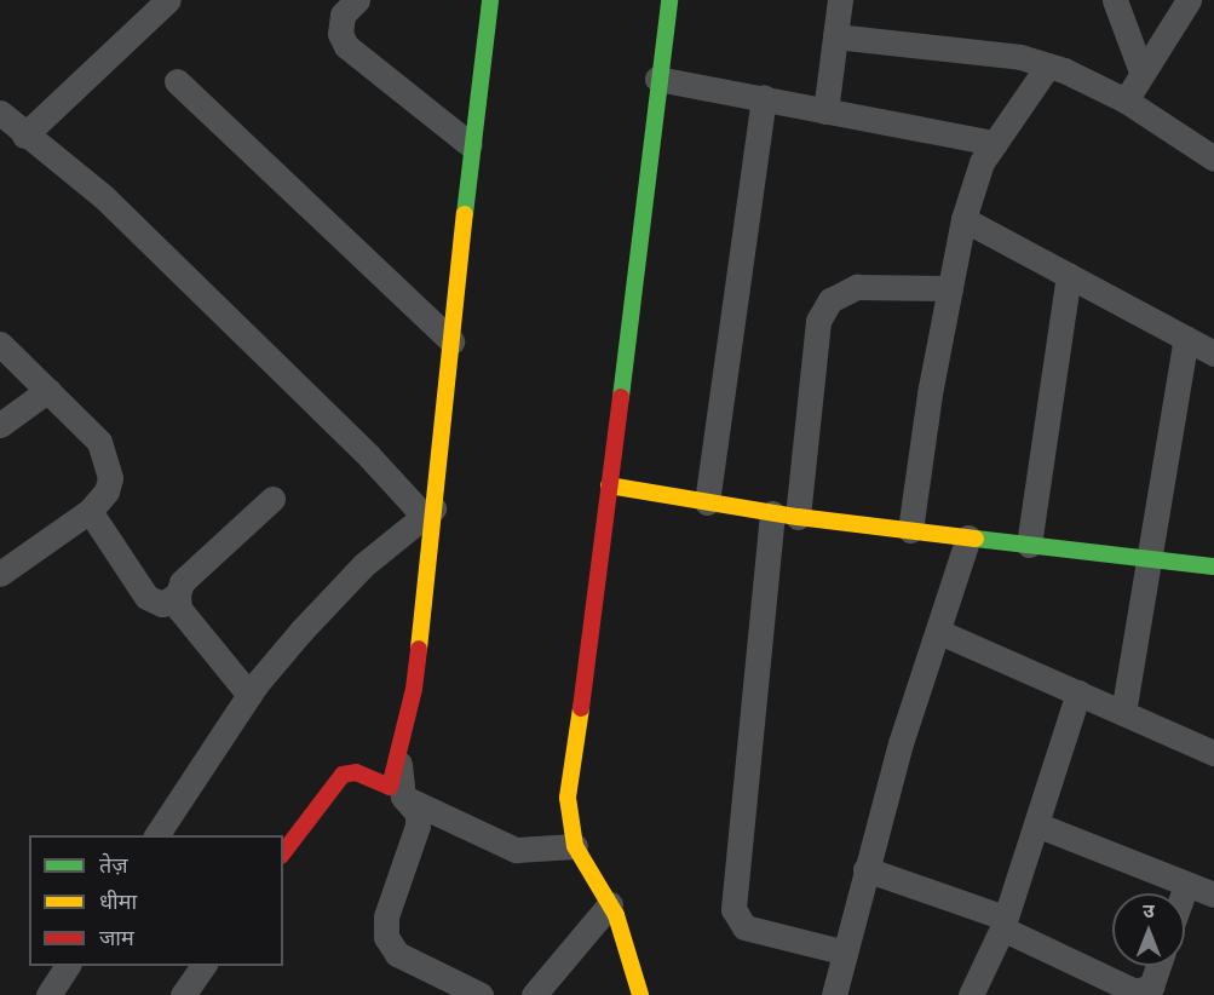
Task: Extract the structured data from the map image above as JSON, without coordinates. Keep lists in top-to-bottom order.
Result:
{
  "legend": ["तेज़", "धीमा", "जाम"],
  "north": "top"
}
